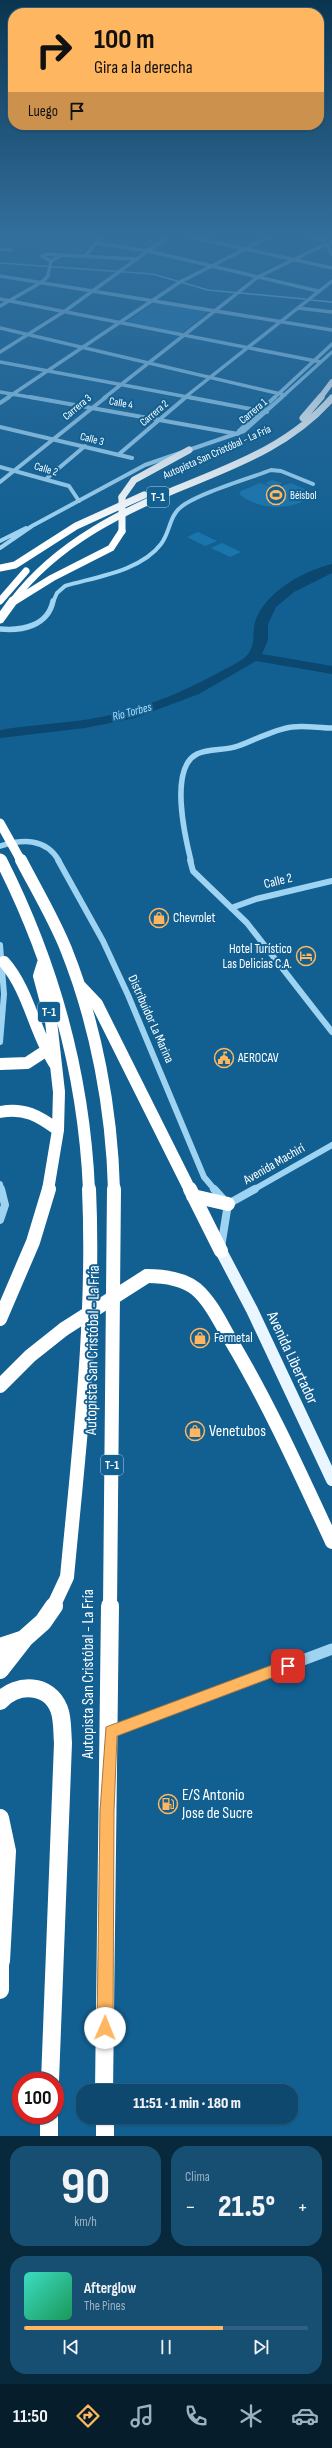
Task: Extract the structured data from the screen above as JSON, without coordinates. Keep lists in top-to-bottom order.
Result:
{
  "streets": {
    "highway": ["Autopista San Cristóbal - La Fría", "T-1"],
    "main road": ["Avenida Libertador"],
    "street": [
      "Calle 4",
      "Carrera 3",
      "Carrera 1",
      "Carrera 2",
      "Calle 3",
      "Calle 2",
      "Distribuidor La Marina",
      "Avenida Machirí"
    ]
  },
  "crossings": [
    ["Calle 4", "Carrera 3"],
    ["Calle 4", "Carrera 1"],
    ["Calle 4", "Carrera 2"],
    ["Carrera 3", "Calle 3"],
    ["Carrera 3", "Calle 2"],
    ["Carrera 1", "Calle 2"],
    ["Carrera 2", "Calle 3"],
    ["Distribuidor La Marina", "Avenida Machirí"]
  ],
  "water": ["Río Torbes"],
  "places": {
    "sports": ["Béisbol"],
    "shop": ["Chevrolet", "Fermetal", "Venetubos"],
    "hotel": ["Hotel Turístico Las Delicias C.A."],
    "public building": ["AEROCAV"],
    "fuel station": ["E/S Antonio Jose de Sucre"]
  },
  "page": {
    "turn": ["100 m", "Gira a la derecha"],
    "then": "Luego",
    "limit": "100",
    "trip": "11:51 · 1 min · 180 m",
    "tile": [
      ["90", "km/h"],
      "Clima"
    ],
    "heat": ["−", "21.5°", "+"],
    "song": ["Afterglow", "The Pines"],
    "tabs": "11:50"
  }
}
